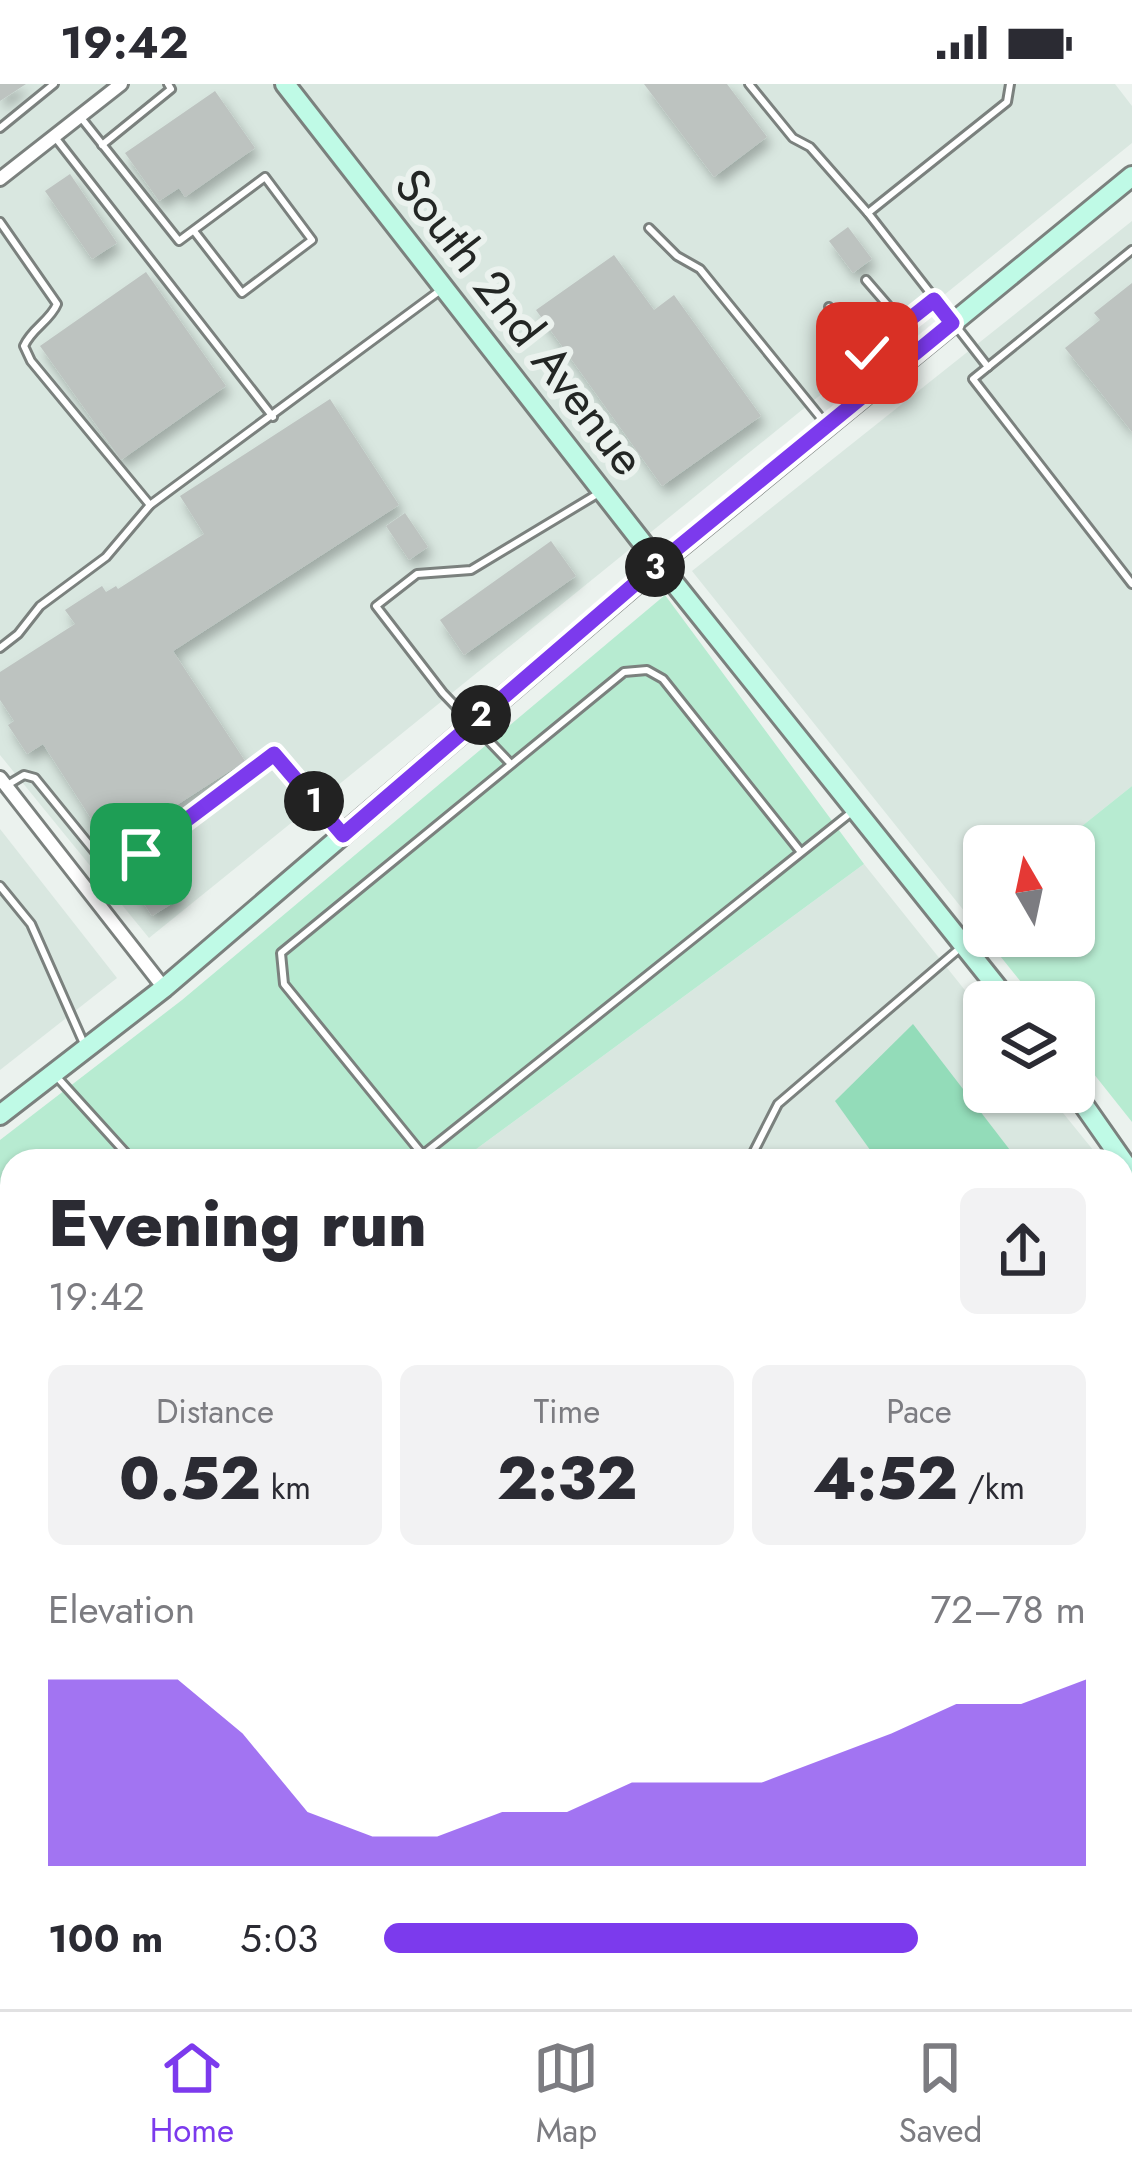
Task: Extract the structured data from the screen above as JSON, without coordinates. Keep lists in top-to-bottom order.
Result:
{
  "streets": {
    "street": ["South 2nd Avenue"]
  },
  "north": "top",
  "page": {
    "status": "19:42",
    "pins": ["3", "2", "1"],
    "heading": ["Evening run", "19:42"],
    "stats": [
      ["Distance", "0.52 km"],
      ["Time", "2:32"],
      ["Pace", "4:52 /km"]
    ],
    "chart": ["Elevation", "72–78 m"],
    "list": [
      {
        "name": "100 m",
        "note": "5:03"
      }
    ],
    "tabs": ["Home", "Map", "Saved"]
  }
}
